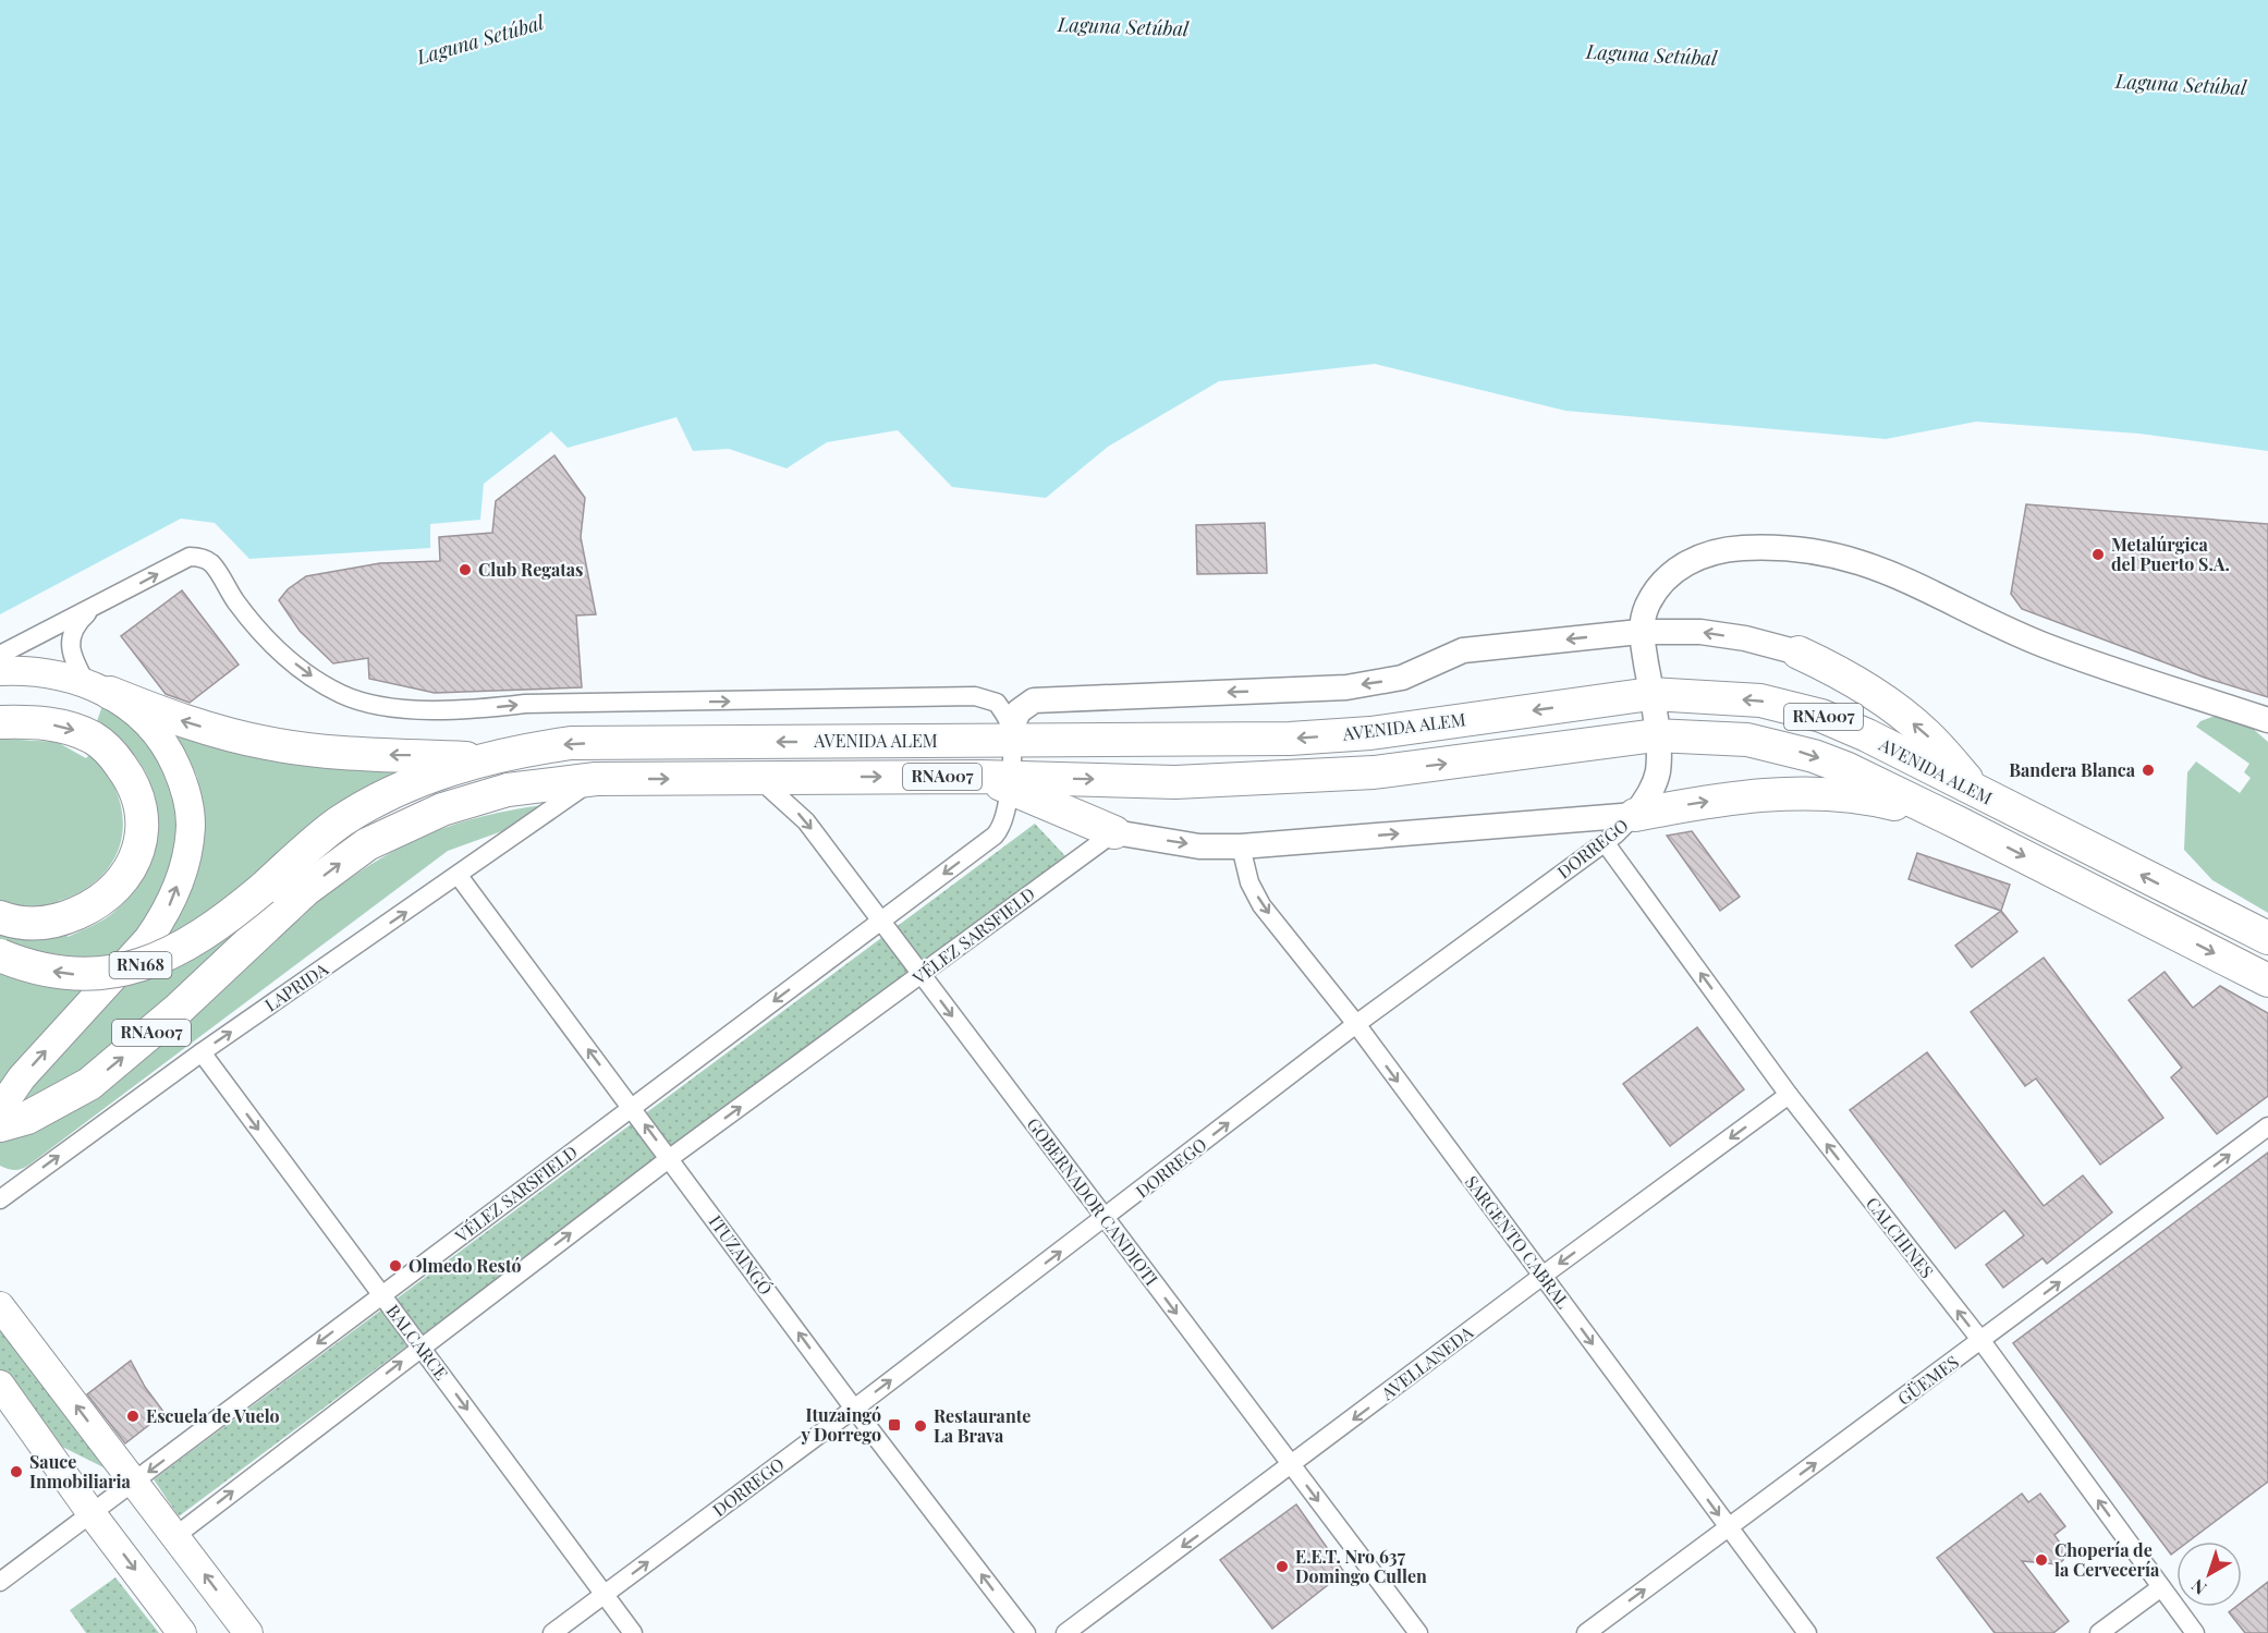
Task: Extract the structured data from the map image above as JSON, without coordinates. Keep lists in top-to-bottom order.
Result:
{
  "streets": {
    "highway": ["RNA007", "AVENIDA ALEM", "RN168"],
    "street": [
      "DORREGO",
      "VÉLEZ SARSFIELD",
      "LAPRIDA",
      "GOBERNADOR CANDIOTI",
      "CALCHINES",
      "SARGENTO CABRAL",
      "ITUZAINGÓ",
      "BALCARCE",
      "AVELLANEDA",
      "GÜEMES"
    ]
  },
  "crossings": [
    ["RNA007", "AVENIDA ALEM"],
    ["RNA007", "RN168"],
    ["RNA007", "LAPRIDA"],
    ["AVENIDA ALEM", "DORREGO"],
    ["AVENIDA ALEM", "VÉLEZ SARSFIELD"],
    ["AVENIDA ALEM", "RN168"],
    ["AVENIDA ALEM", "LAPRIDA"],
    ["AVENIDA ALEM", "GOBERNADOR CANDIOTI"],
    ["DORREGO", "GOBERNADOR CANDIOTI"],
    ["DORREGO", "CALCHINES"],
    ["DORREGO", "SARGENTO CABRAL"],
    ["DORREGO", "ITUZAINGÓ"],
    ["DORREGO", "BALCARCE"],
    ["VÉLEZ SARSFIELD", "GOBERNADOR CANDIOTI"],
    ["VÉLEZ SARSFIELD", "ITUZAINGÓ"],
    ["VÉLEZ SARSFIELD", "BALCARCE"],
    ["LAPRIDA", "ITUZAINGÓ"],
    ["LAPRIDA", "BALCARCE"],
    ["GOBERNADOR CANDIOTI", "AVELLANEDA"],
    ["CALCHINES", "AVELLANEDA"],
    ["CALCHINES", "GÜEMES"],
    ["SARGENTO CABRAL", "AVELLANEDA"],
    ["SARGENTO CABRAL", "GÜEMES"]
  ],
  "one_way": [
    "DORREGO",
    "LAPRIDA",
    "GOBERNADOR CANDIOTI",
    "CALCHINES",
    "SARGENTO CABRAL",
    "ITUZAINGÓ",
    "BALCARCE",
    "AVELLANEDA",
    "GÜEMES"
  ],
  "water": ["Laguna Setúbal"],
  "places": {
    "other": [
      "Metalúrgica del Puerto S.A.",
      "Club Regatas",
      "Bandera Blanca",
      "Olmedo Restó",
      "Escuela de Vuelo",
      "Restaurante La Brava",
      "Sauce Inmobiliaria",
      "Chopería de la Cervecería",
      "E.E.T. Nro 637 Domingo Cullen"
    ],
    "transit": ["Ituzaingó y Dorrego"]
  },
  "north": "bottom left"
}
